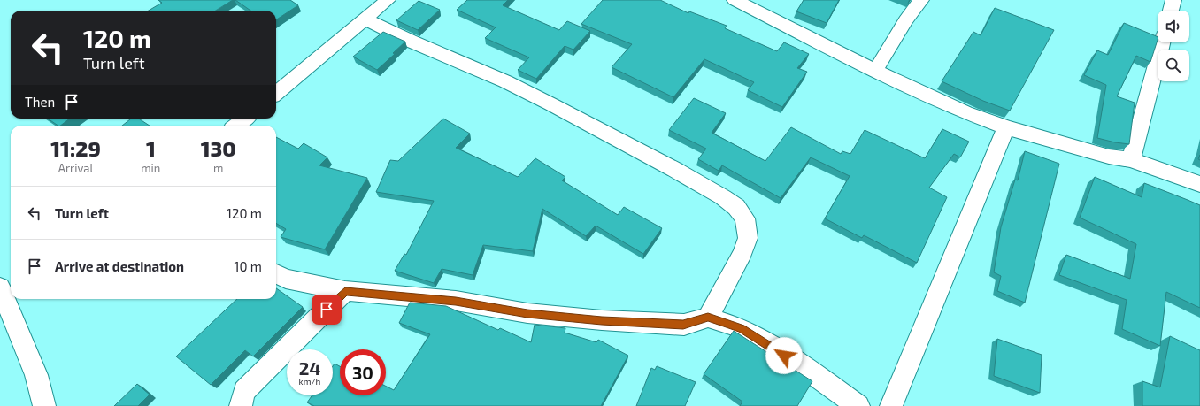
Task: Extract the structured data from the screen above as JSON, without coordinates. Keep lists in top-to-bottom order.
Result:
{
  "page": {
    "turn": ["120 m", "Turn left"],
    "then": "Then",
    "eta": [
      "11:29",
      "Arrival",
      "1",
      "min",
      "130",
      "m"
    ],
    "list": [
      {
        "name": "Turn left",
        "value": "120 m"
      },
      {
        "name": "Arrive at destination",
        "value": "10 m"
      }
    ],
    "speed": "24 km/h",
    "limit": "30"
  }
}
